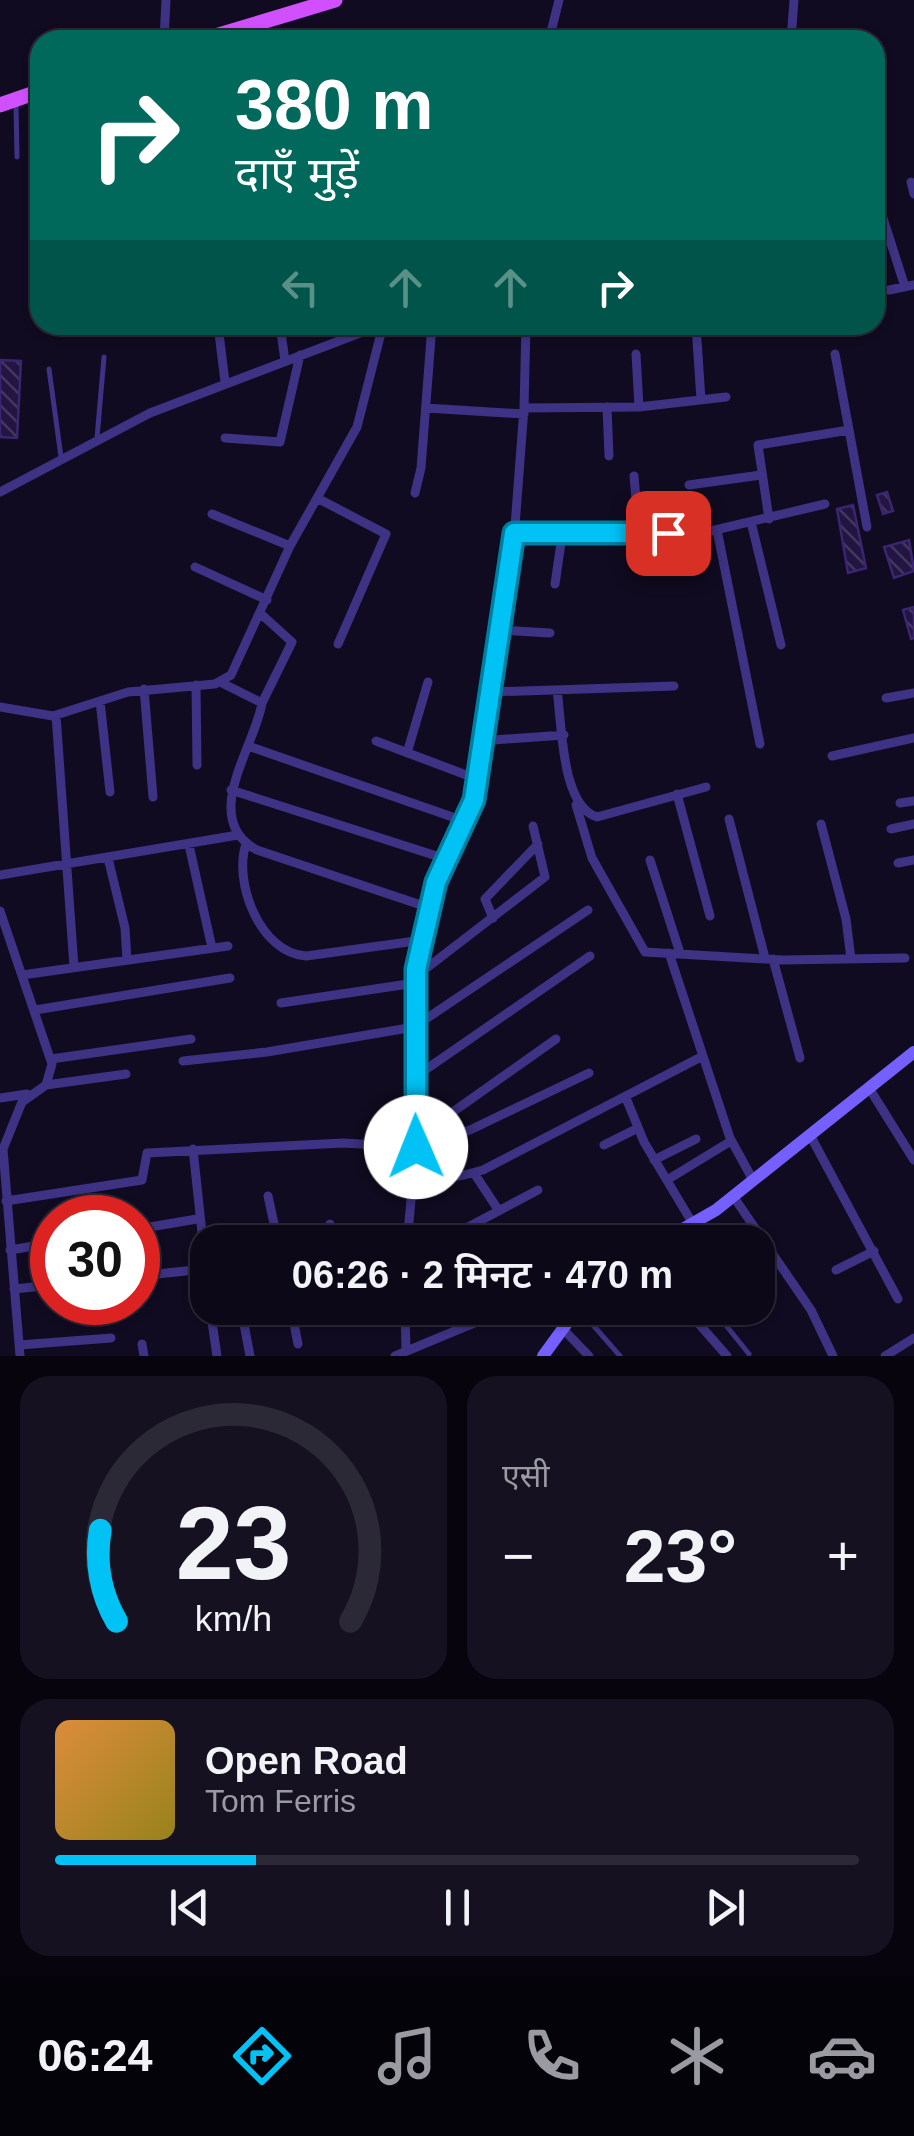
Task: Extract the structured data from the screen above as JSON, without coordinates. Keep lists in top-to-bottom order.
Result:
{
  "page": {
    "turn": ["380 m", "दाएँ मुड़ें"],
    "limit": "30",
    "trip": "06:26 · 2 मिनट · 470 m",
    "tile": "एसी",
    "heat": ["−", "23°", "+"],
    "song": ["Open Road", "Tom Ferris"],
    "tabs": "06:24",
    "gauge": ["23", "km/h"]
  }
}
